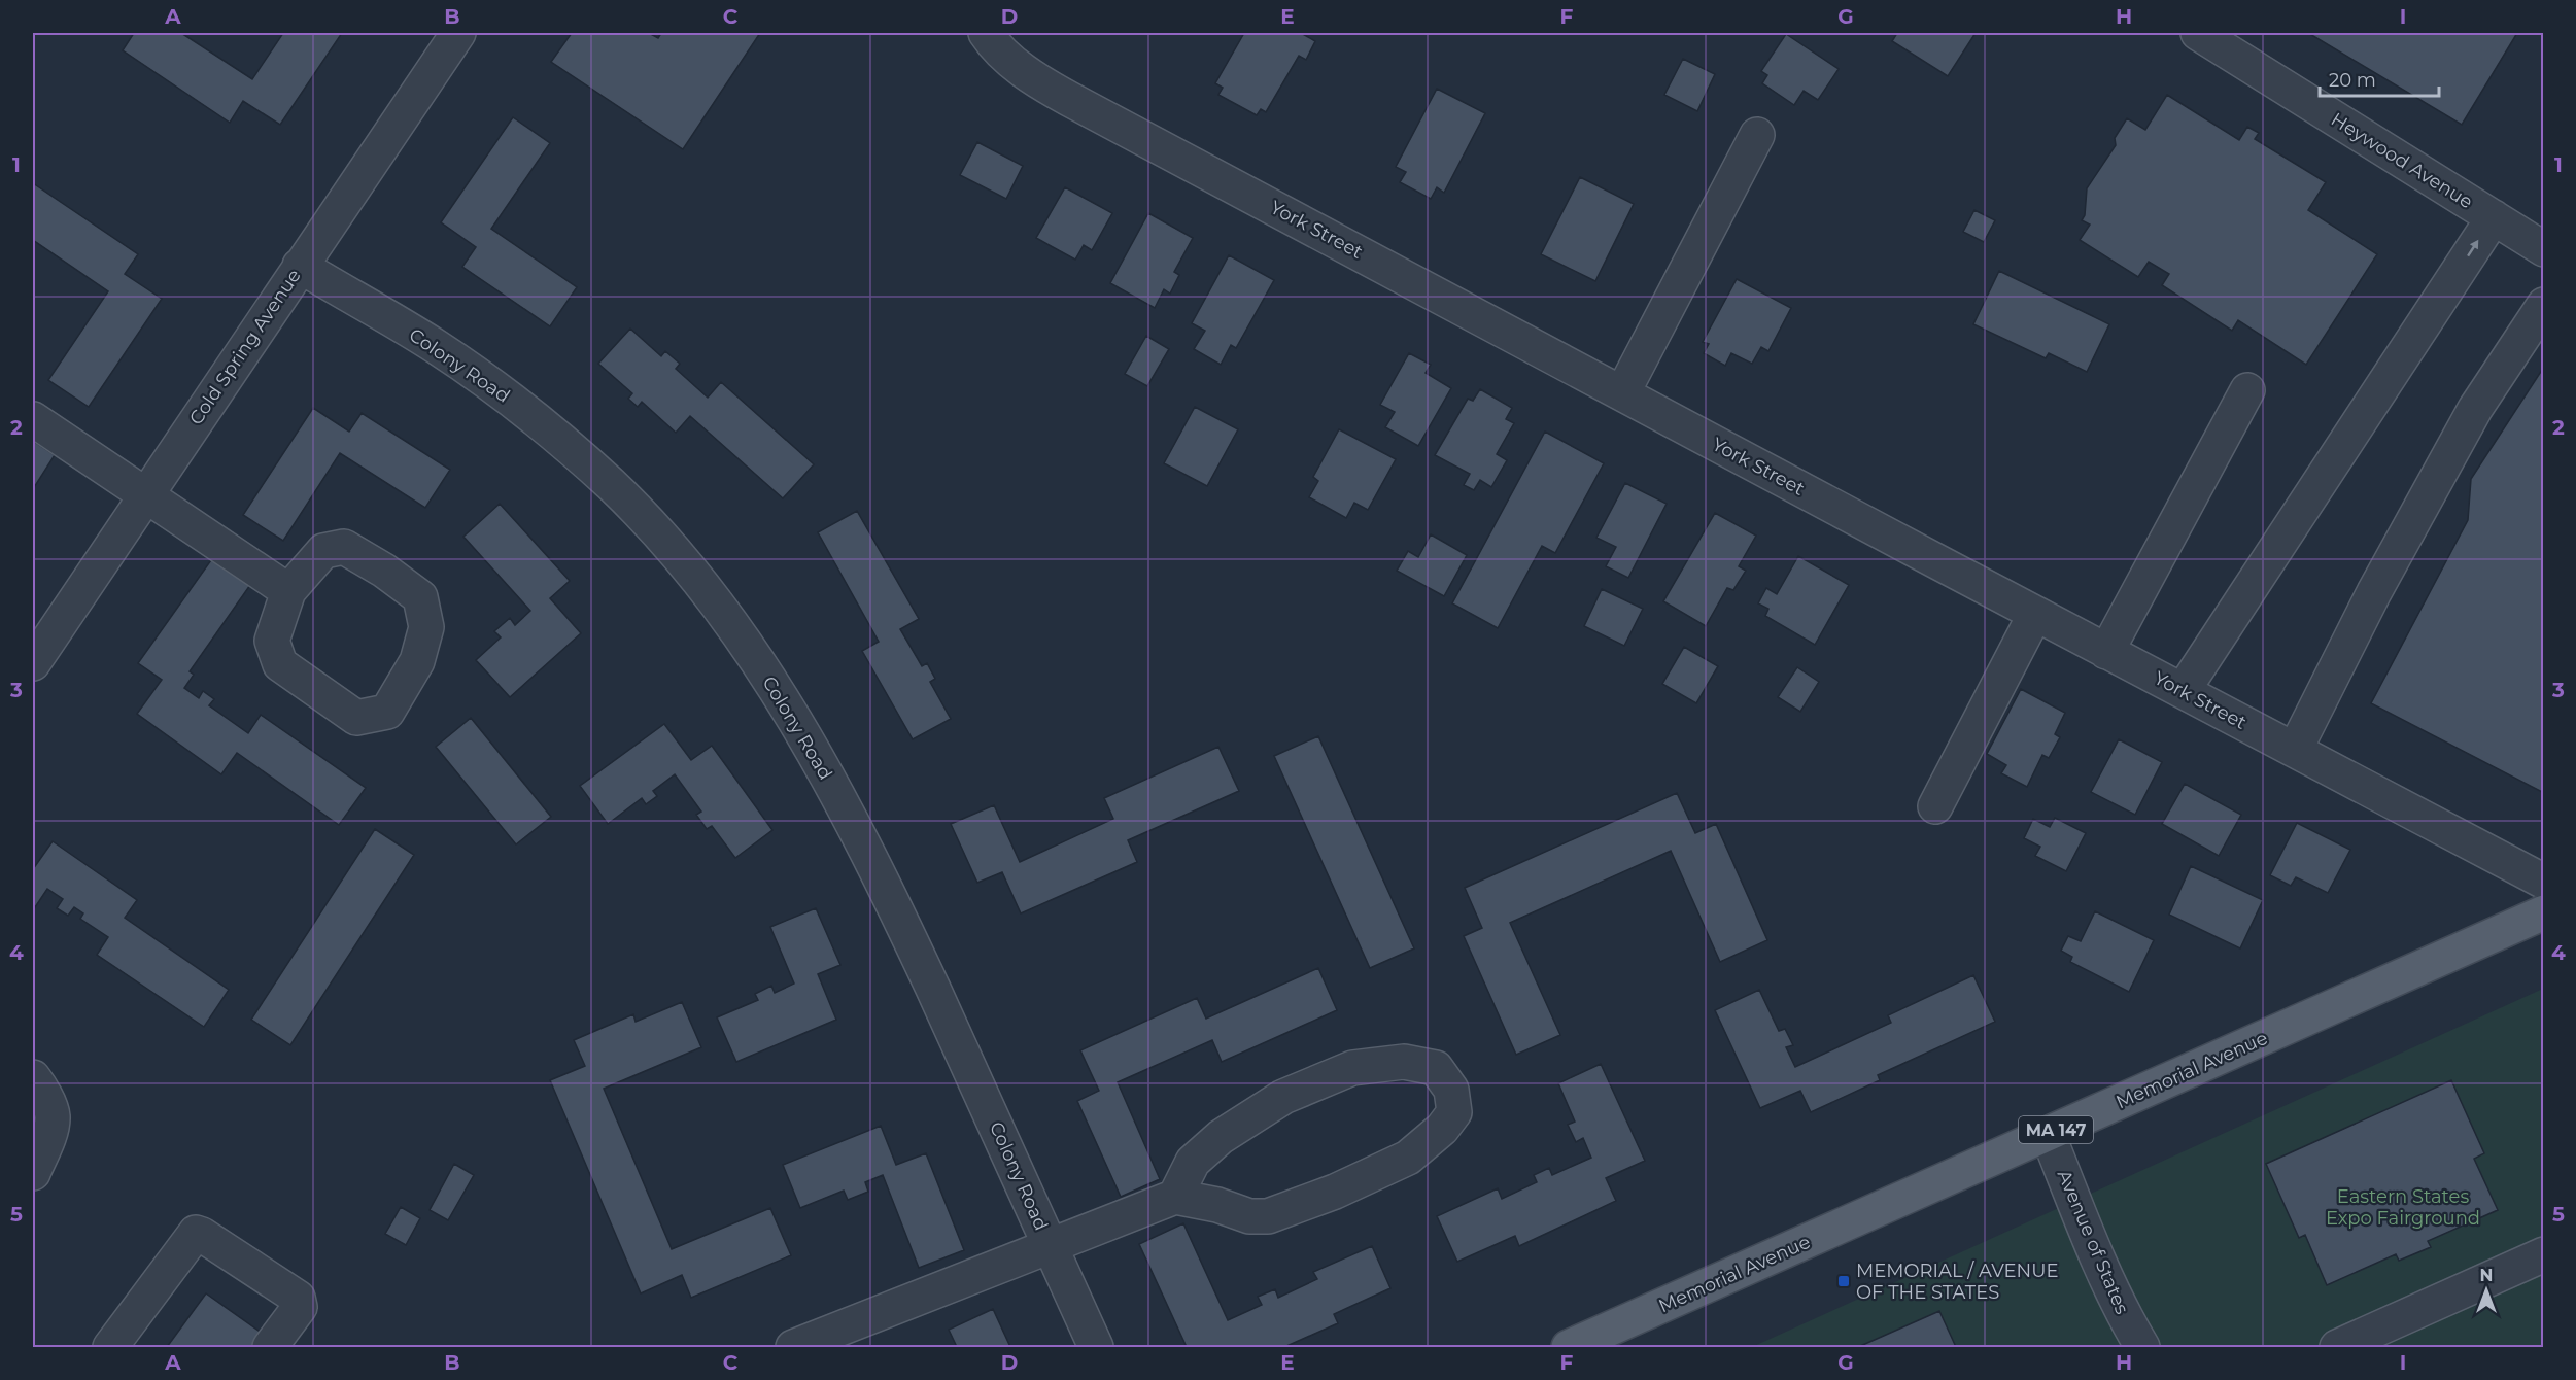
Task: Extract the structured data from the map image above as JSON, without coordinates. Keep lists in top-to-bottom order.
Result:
{
  "streets": {
    "main road": ["Memorial Avenue", "MA 147"],
    "street": [
      "Heywood Avenue",
      "York Street",
      "Cold Spring Avenue",
      "Colony Road",
      "Avenue of States"
    ]
  },
  "crossings": [
    ["Cold Spring Avenue", "Colony Road"],
    ["Memorial Avenue", "Avenue of States"]
  ],
  "parks": ["Eastern States Expo Fairground"],
  "places": {
    "transit": ["MEMORIAL / AVENUE OF THE STATES"]
  },
  "scale_bar": "20 m",
  "north": "top",
  "grid": {
    "columns": [
      "A",
      "B",
      "C",
      "D",
      "E",
      "F",
      "G",
      "H",
      "I"
    ],
    "rows": [
      "1",
      "2",
      "3",
      "4",
      "5"
    ]
  }
}
